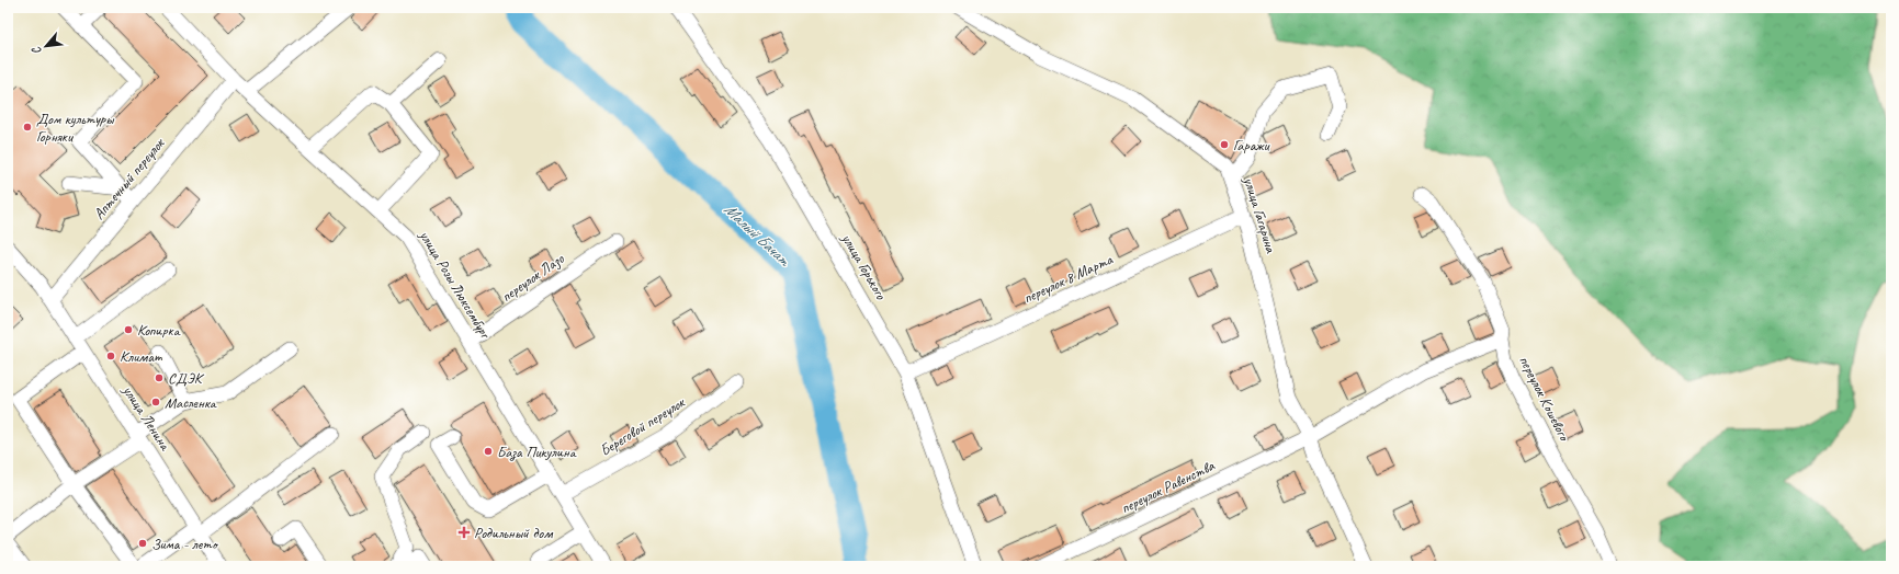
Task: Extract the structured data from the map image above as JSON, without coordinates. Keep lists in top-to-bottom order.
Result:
{
  "streets": {
    "street": [
      "Аптечный переулок",
      "улица Гагарина",
      "улица Горького",
      "переулок Лазо",
      "переулок 8 Марта",
      "улица Розы Люксембург",
      "переулок Кошевого",
      "улица Ленина",
      "Береговой переулок",
      "переулок Равенства"
    ]
  },
  "crossings": [
    ["Аптечный переулок", "улица Розы Люксембург"],
    ["Аптечный переулок", "улица Ленина"],
    ["улица Гагарина", "переулок 8 Марта"],
    ["улица Гагарина", "переулок Равенства"],
    ["улица Горького", "переулок 8 Марта"],
    ["переулок Лазо", "улица Розы Люксембург"],
    ["улица Розы Люксембург", "Береговой переулок"]
  ],
  "water": ["Малый Бачат"],
  "places": {
    "other": [
      "Дом культуры Горняки",
      "Гаражи",
      "Копирка",
      "Климат",
      "СДЭК",
      "Масленка",
      "База Пикулина",
      "Зима - лето"
    ],
    "health": ["Родильный дом"]
  },
  "north": "bottom left"
}
